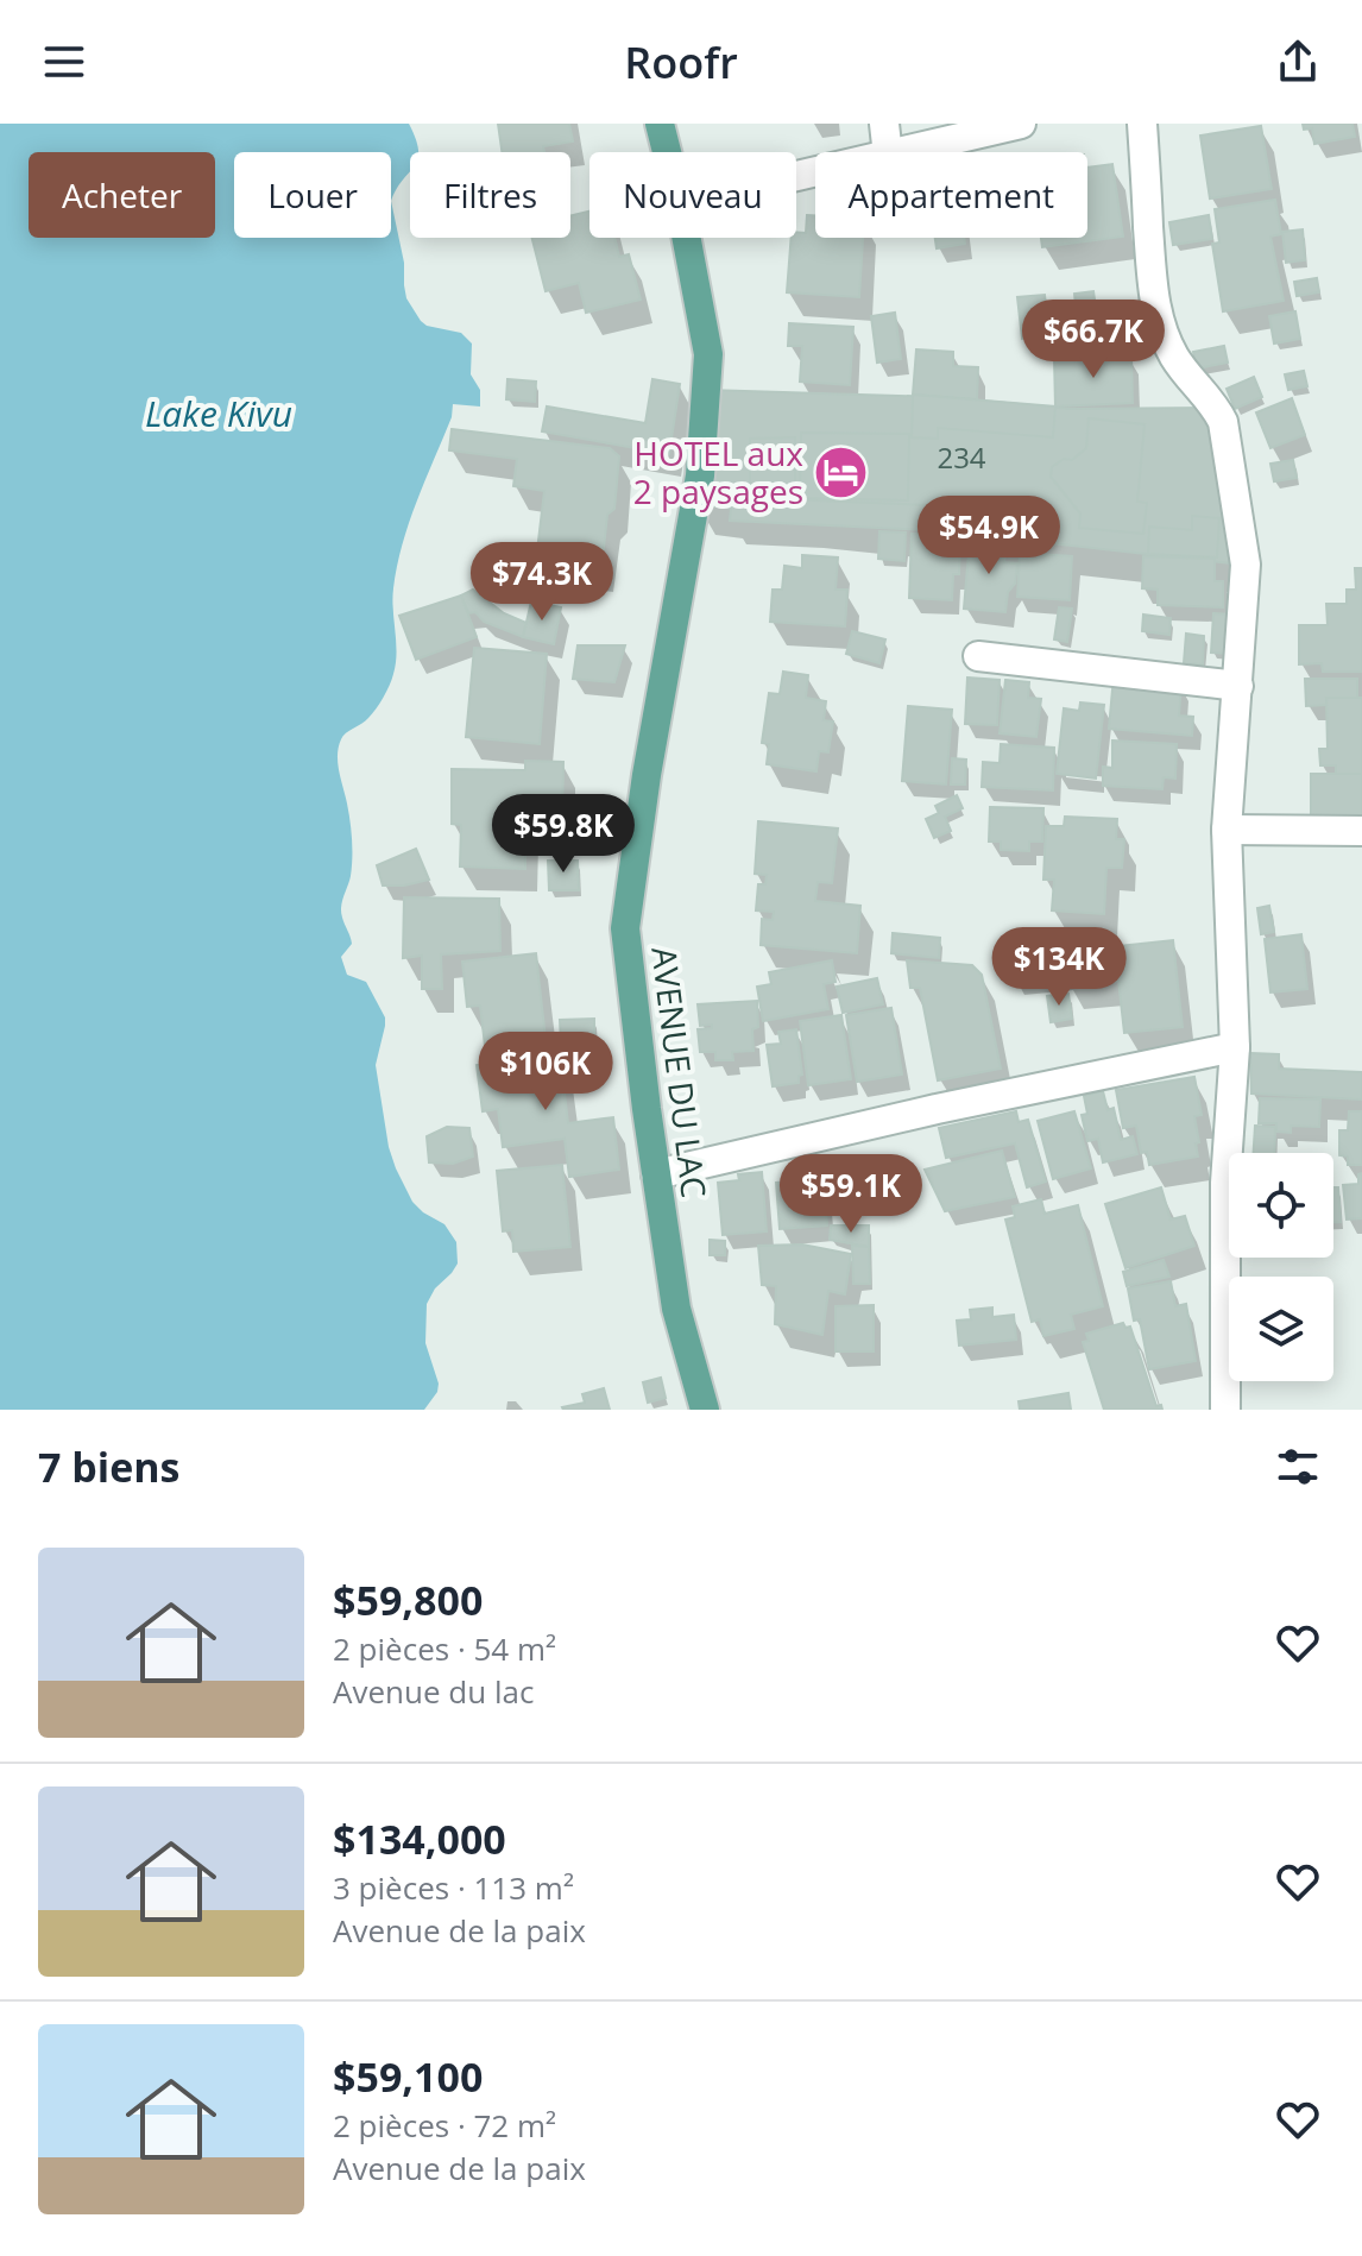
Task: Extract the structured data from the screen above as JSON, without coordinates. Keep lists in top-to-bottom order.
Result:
{
  "streets": {
    "main road": ["AVENUE DU LAC"]
  },
  "water": ["Lake Kivu"],
  "places": {
    "hotel": ["HOTEL aux 2 paysages"]
  },
  "house_numbers": ["234"],
  "page": {
    "header": "Roofr",
    "chip": [
      "Acheter",
      "Louer",
      "Filtres",
      "Nouveau",
      "Appartement"
    ],
    "price": [
      "$66.7K",
      "$54.9K",
      "$74.3K",
      "$59.8K",
      "$134K",
      "$106K",
      "$59.1K"
    ],
    "heading": "7 biens",
    "list": [
      {
        "name": "$59,800",
        "note": "2 pièces · 54 m² · Avenue du lac"
      },
      {
        "name": "$134,000",
        "note": "3 pièces · 113 m² · Avenue de la paix"
      },
      {
        "name": "$59,100",
        "note": "2 pièces · 72 m² · Avenue de la paix"
      }
    ]
  }
}
